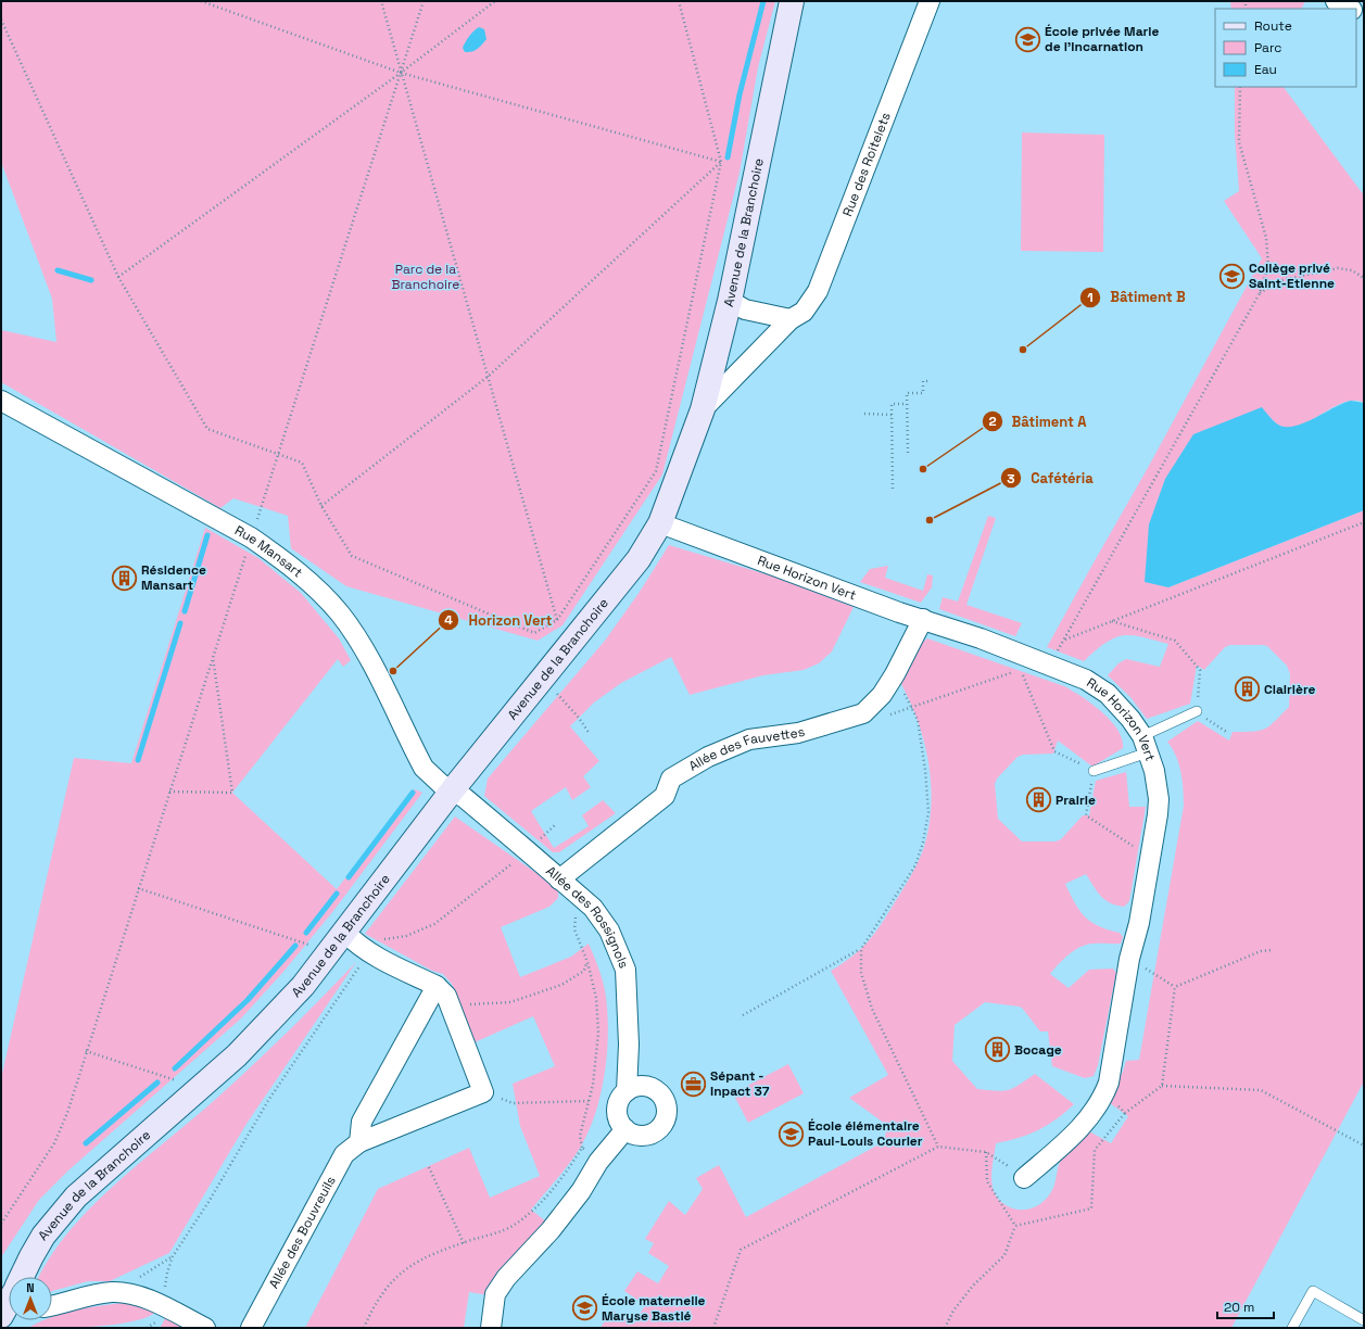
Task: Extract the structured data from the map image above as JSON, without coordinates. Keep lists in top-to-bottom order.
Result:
{
  "streets": {
    "main road": ["Avenue de la Branchoire"],
    "street": [
      "Rue des Roitelets",
      "Rue Mansart",
      "Rue Horizon Vert",
      "Allée des Fauvettes",
      "Allée des Rossignols",
      "Allée des Bouvreuils"
    ]
  },
  "crossings": [
    ["Rue des Roitelets", "Avenue de la Branchoire"],
    ["Avenue de la Branchoire", "Rue Mansart"],
    ["Avenue de la Branchoire", "Rue Horizon Vert"],
    ["Avenue de la Branchoire", "Allée des Rossignols"],
    ["Avenue de la Branchoire", "Allée des Bouvreuils"],
    ["Rue Mansart", "Allée des Rossignols"],
    ["Rue Horizon Vert", "Allée des Fauvettes"],
    ["Allée des Fauvettes", "Allée des Rossignols"]
  ],
  "parks": ["Parc de la Branchoire"],
  "places": {
    "school or university": [
      "École privée Marie de l'Incarnation",
      "Collège privé Saint-Etienne",
      "École élémentaire Paul-Louis Courier",
      "École maternelle Maryse Bastié"
    ],
    "other": [
      "Bâtiment B",
      "Bâtiment A",
      "Cafétéria",
      "Horizon Vert"
    ],
    "building": [
      "Résidence Mansart",
      "Clairière",
      "Prairie",
      "Bocage"
    ],
    "office": ["Sépant - Inpact 37"]
  },
  "legend": ["Route", "Parc", "Eau"],
  "scale_bar": "20 m",
  "north": "top"
}
